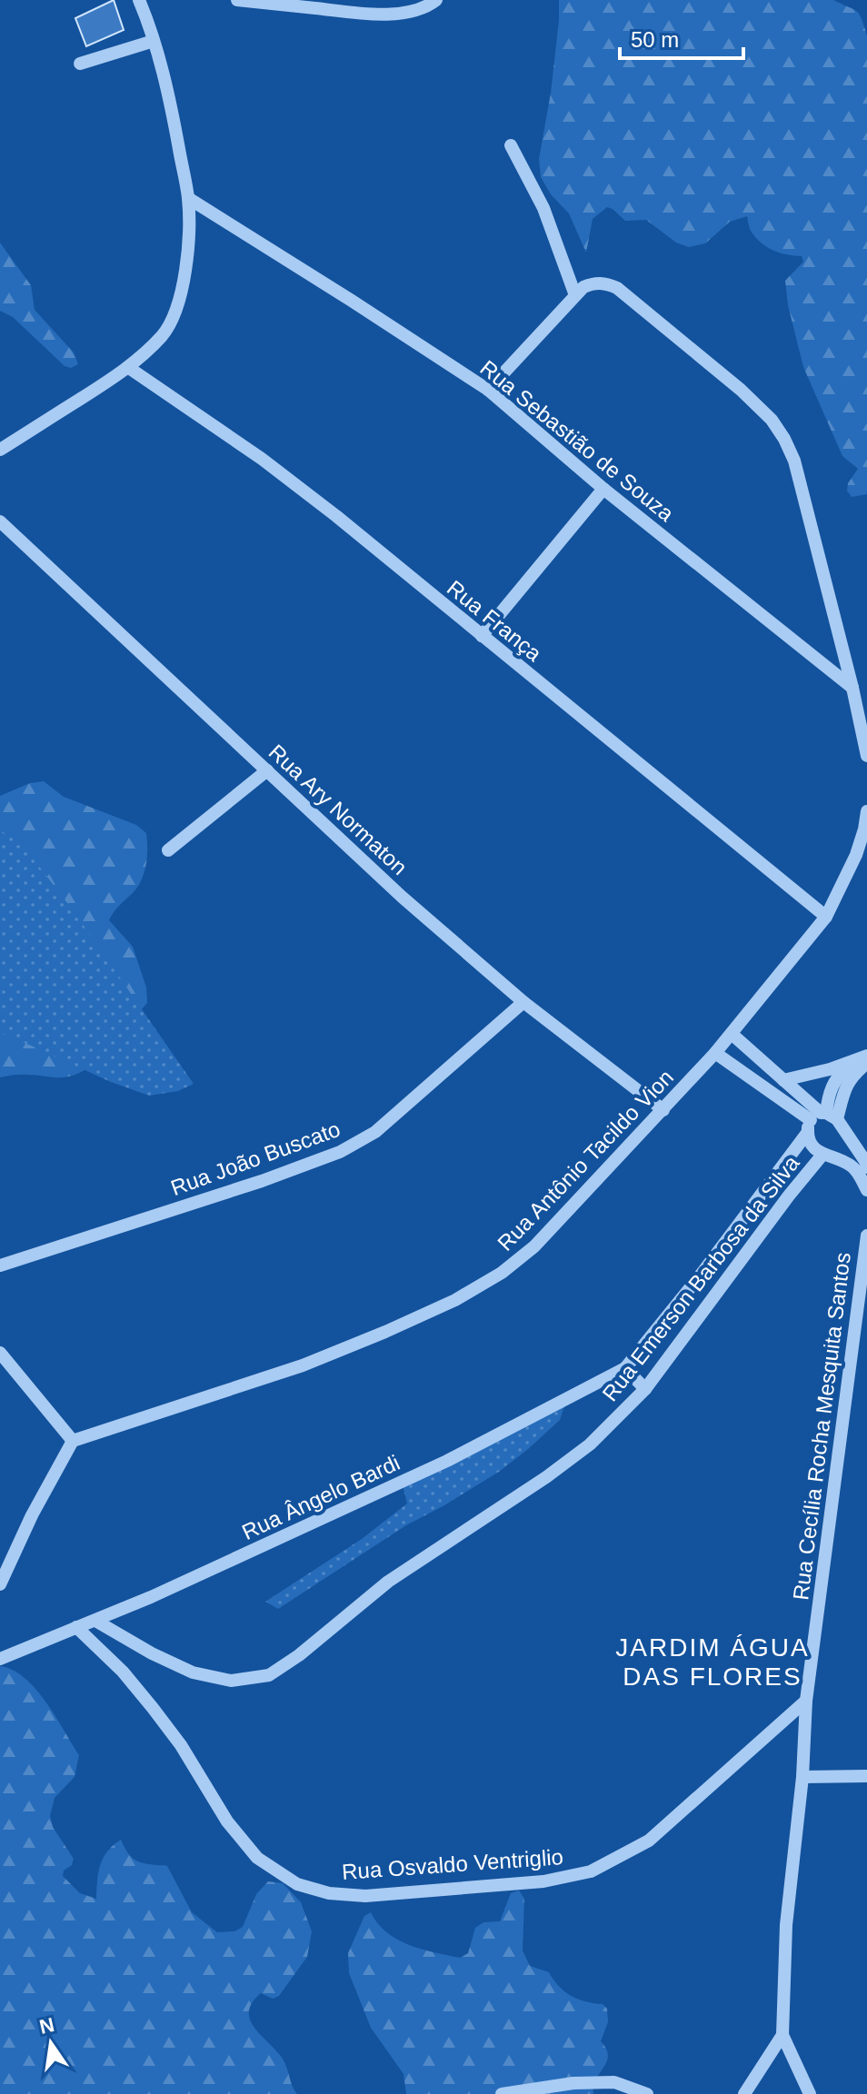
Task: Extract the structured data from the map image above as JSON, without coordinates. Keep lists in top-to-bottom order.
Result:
{
  "streets": {
    "street": [
      "Rua Sebastião de Souza",
      "Rua França",
      "Rua Ary Normaton",
      "Rua João Buscato",
      "Rua Antônio Tacildo Vion",
      "Rua Emerson Barbosa da Silva",
      "Rua Cecília Rocha Mesquita Santos",
      "Rua Ângelo Bardi",
      "Rua Osvaldo Ventriglio"
    ]
  },
  "crossings": [
    ["Rua França", "Rua Antônio Tacildo Vion"],
    ["Rua Ary Normaton", "Rua João Buscato"],
    ["Rua Ary Normaton", "Rua Antônio Tacildo Vion"],
    ["Rua Emerson Barbosa da Silva", "Rua Ângelo Bardi"],
    ["Rua Cecília Rocha Mesquita Santos", "Rua Osvaldo Ventriglio"],
    ["Rua Ângelo Bardi", "Rua Osvaldo Ventriglio"]
  ],
  "districts": ["JARDIM ÁGUA DAS FLORES"],
  "scale_bar": "50 m",
  "north": "top"
}
